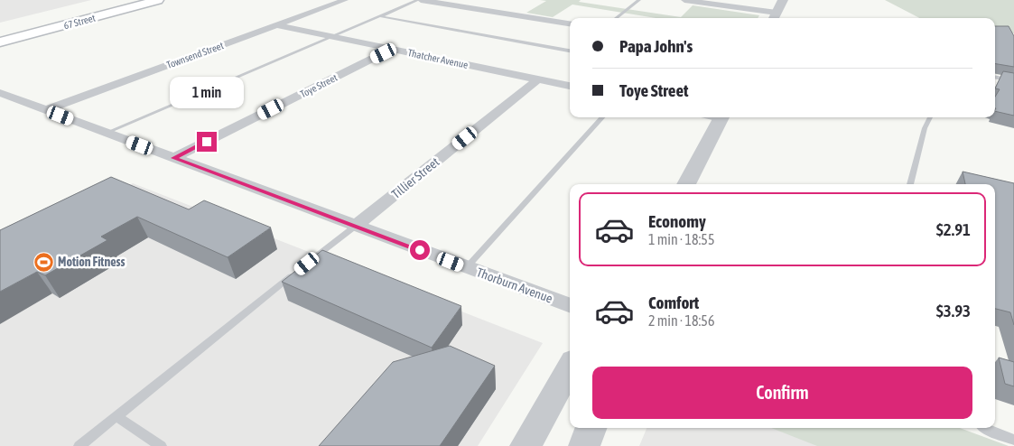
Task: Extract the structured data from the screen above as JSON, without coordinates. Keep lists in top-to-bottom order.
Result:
{
  "streets": {
    "main road": ["67 Street"],
    "street": [
      "Townsend Street",
      "Thatcher Avenue",
      "Toye Street",
      "Tillier Street",
      "Thorburn Avenue"
    ]
  },
  "crossings": [
    ["Townsend Street", "Thatcher Avenue"],
    ["Townsend Street", "Thorburn Avenue"],
    ["Thatcher Avenue", "Toye Street"],
    ["Thatcher Avenue", "Tillier Street"],
    ["Toye Street", "Thorburn Avenue"],
    ["Tillier Street", "Thorburn Avenue"]
  ],
  "places": {
    "sports": ["Motion Fitness"]
  },
  "page": {
    "banner": ["Papa John's", "Toye Street"],
    "bubble": "1 min",
    "list": [
      {
        "name": "Economy",
        "note": "1 min · 18:55",
        "value": "$2.91"
      },
      {
        "name": "Comfort",
        "note": "2 min · 18:56",
        "value": "$3.93"
      }
    ],
    "buttons": "Confirm"
  }
}
